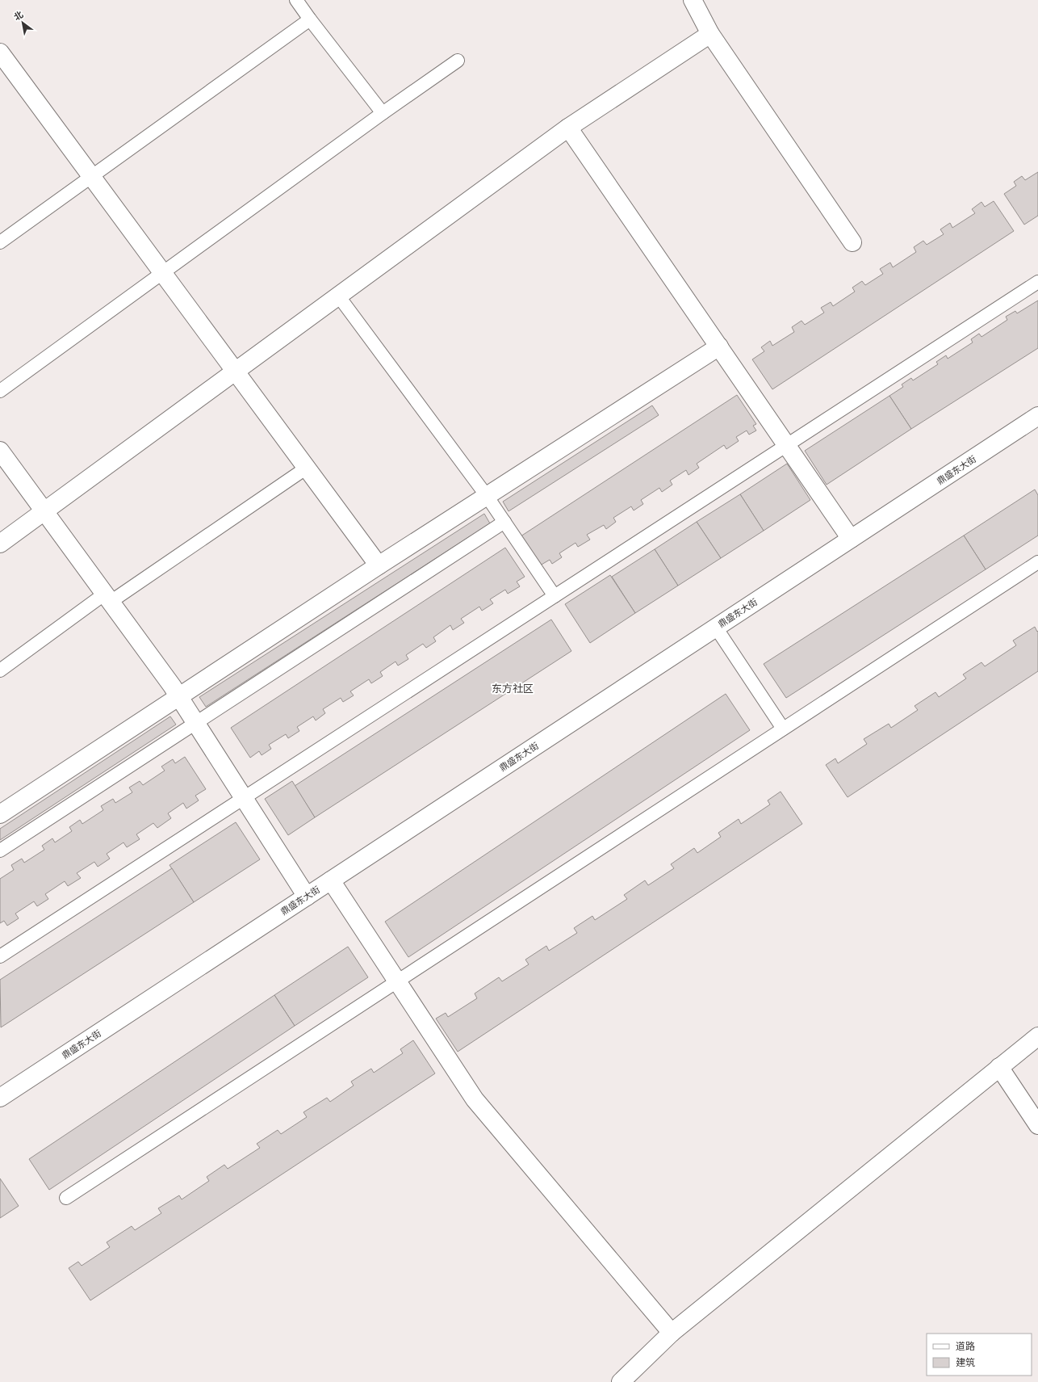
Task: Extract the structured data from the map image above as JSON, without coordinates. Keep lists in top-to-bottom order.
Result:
{
  "streets": {
    "street": ["鼎盛东大街"]
  },
  "districts": ["东方社区"],
  "legend": ["道路", "建筑"],
  "north": "top left"
}
